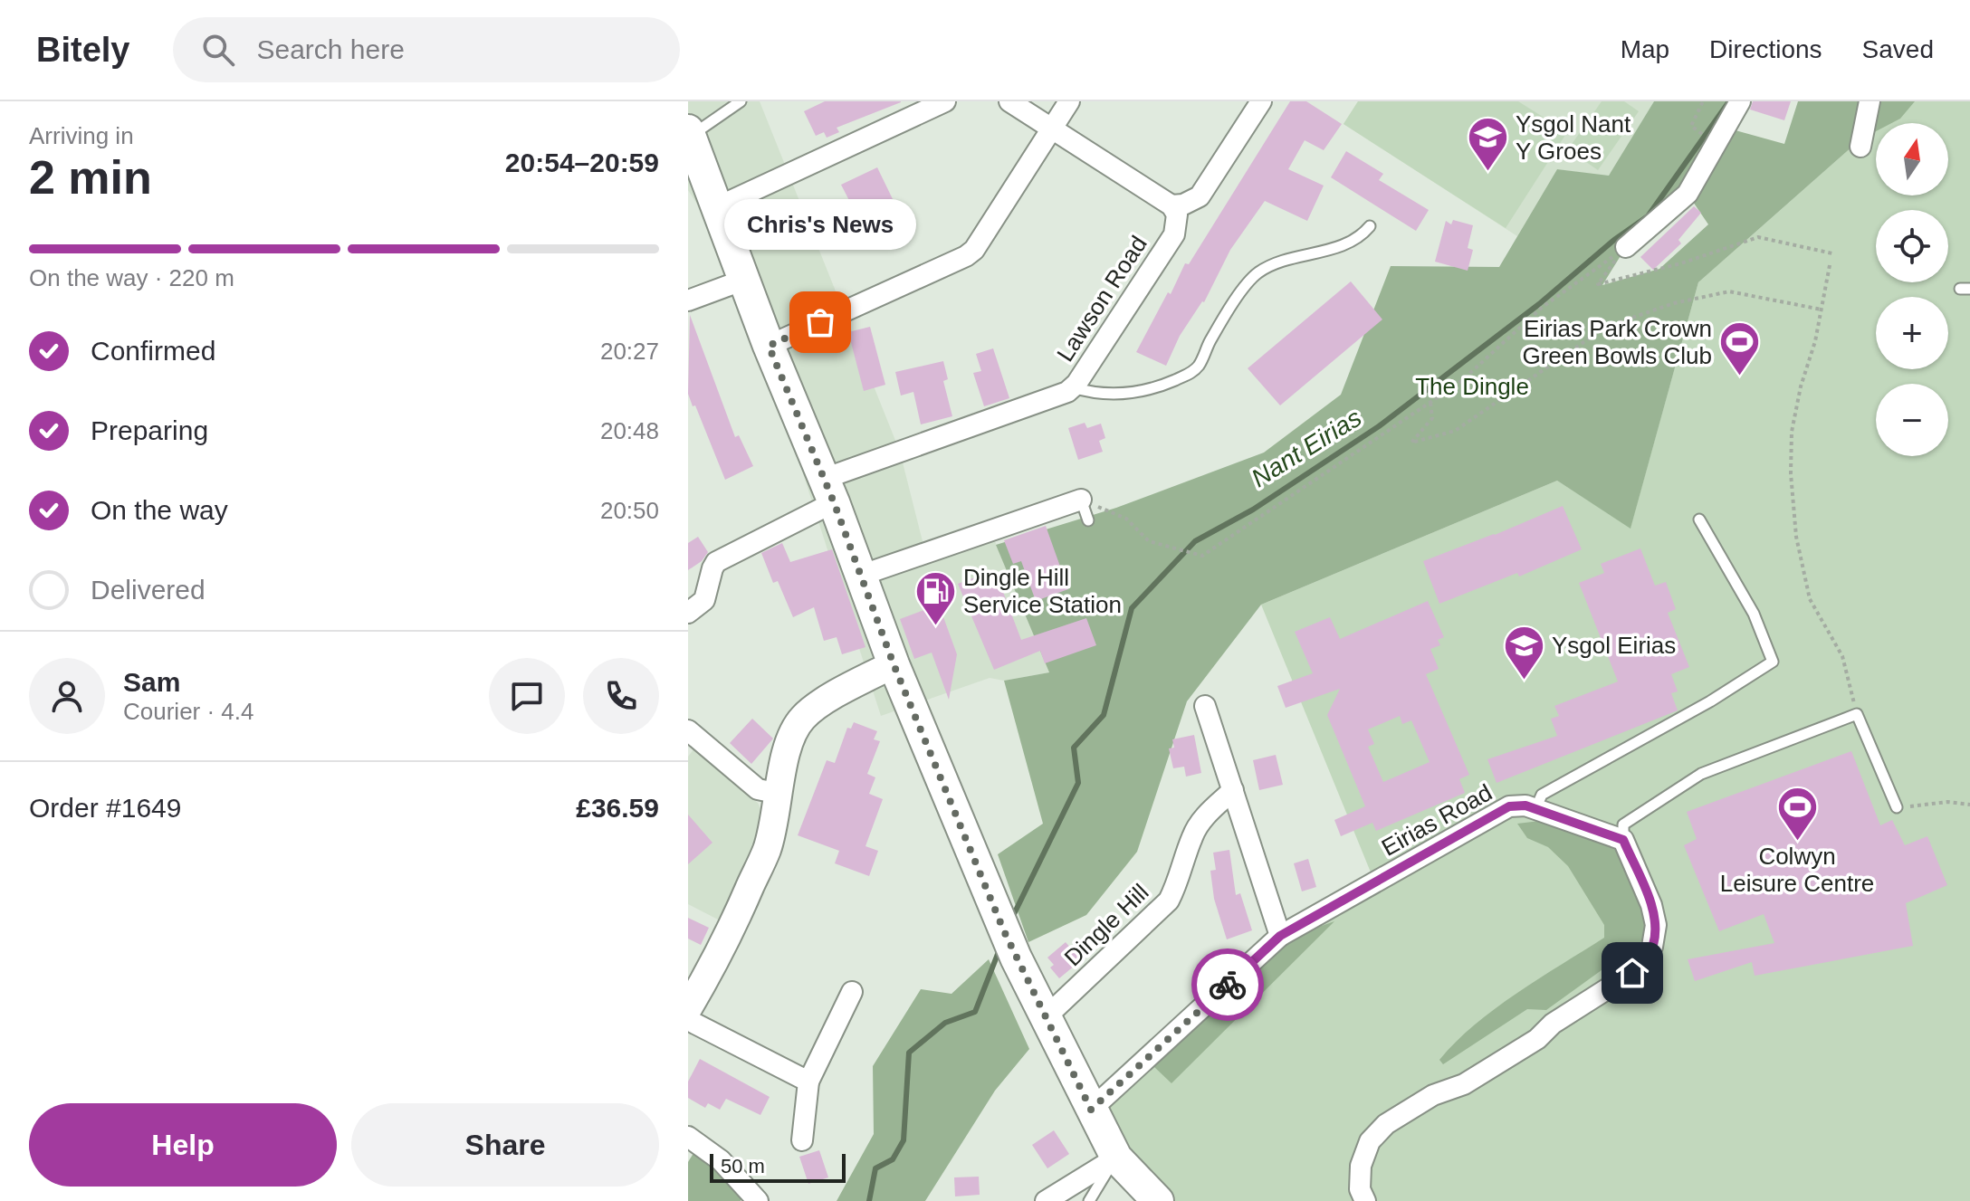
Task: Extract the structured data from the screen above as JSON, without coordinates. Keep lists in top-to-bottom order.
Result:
{
  "streets": {
    "street": ["Lawson Road", "Eirias Road", "Dingle Hill"]
  },
  "water": ["Nant Eirias"],
  "parks": ["The Dingle"],
  "places": {
    "school or university": ["Ysgol Nant Y Groes", "Ysgol Eirias"],
    "other": ["Chris's News"],
    "sports": ["Eirias Park Crown Green Bowls Club", "Colwyn Leisure Centre"],
    "fuel station": ["Dingle Hill Service Station"]
  },
  "scale_bar": "50 m",
  "north": "top",
  "page": {
    "header": "Bitely",
    "search": "Search here",
    "nav": ["Map", "Directions", "Saved"],
    "heading": ["2 min", "Arriving in", "20:54–20:59"],
    "panel": [
      "Sam",
      "Courier · 4.4",
      "Order #1649",
      "£36.59"
    ],
    "map_buttons": ["+", "−"],
    "bubble": "Chris's News",
    "bar": "On the way · 220 m",
    "list": [
      ["Confirmed", "20:27"],
      ["Preparing", "20:48"],
      ["On the way", "20:50"],
      "Delivered"
    ],
    "buttons": ["Help", "Share"],
    "scale": "50 m"
  }
}
